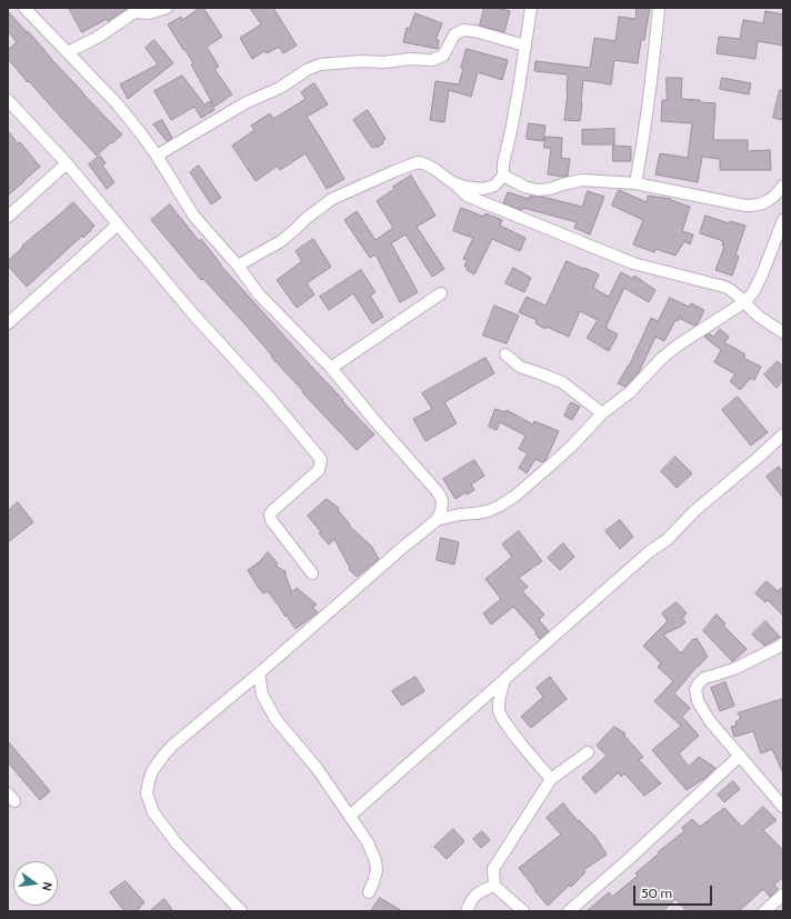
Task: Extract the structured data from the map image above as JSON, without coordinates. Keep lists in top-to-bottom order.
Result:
{
  "scale_bar": "50 m",
  "north": "right"
}
